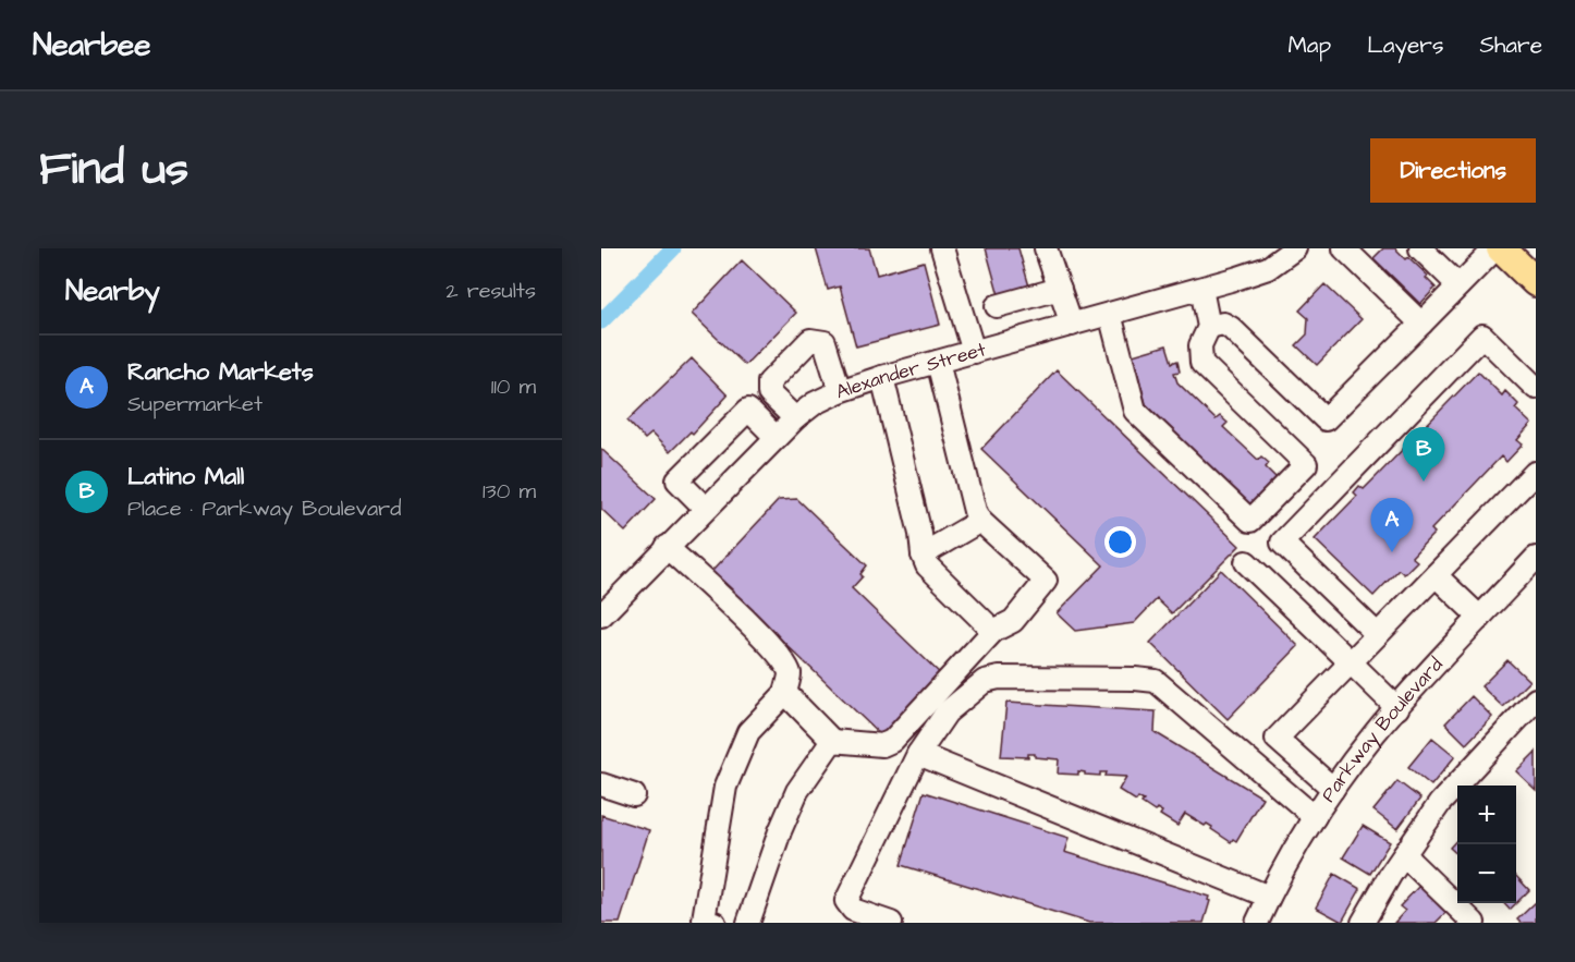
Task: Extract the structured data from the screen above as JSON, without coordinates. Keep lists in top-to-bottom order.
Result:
{
  "streets": {
    "street": ["Alexander Street", "Parkway Boulevard"]
  },
  "page": {
    "header": "Nearbee",
    "nav": ["Map", "Layers", "Share"],
    "title": "Find us",
    "buttons": "Directions",
    "heading": ["Nearby", "2 results"],
    "list": [
      {
        "mark": "A",
        "name": "Rancho Markets",
        "note": "Supermarket",
        "value": "110 m"
      },
      {
        "mark": "B",
        "name": "Latino Mall",
        "note": "Place · Parkway Boulevard",
        "value": "130 m"
      }
    ],
    "pins": ["B", "A"],
    "map_buttons": ["+", "−"]
  }
}
